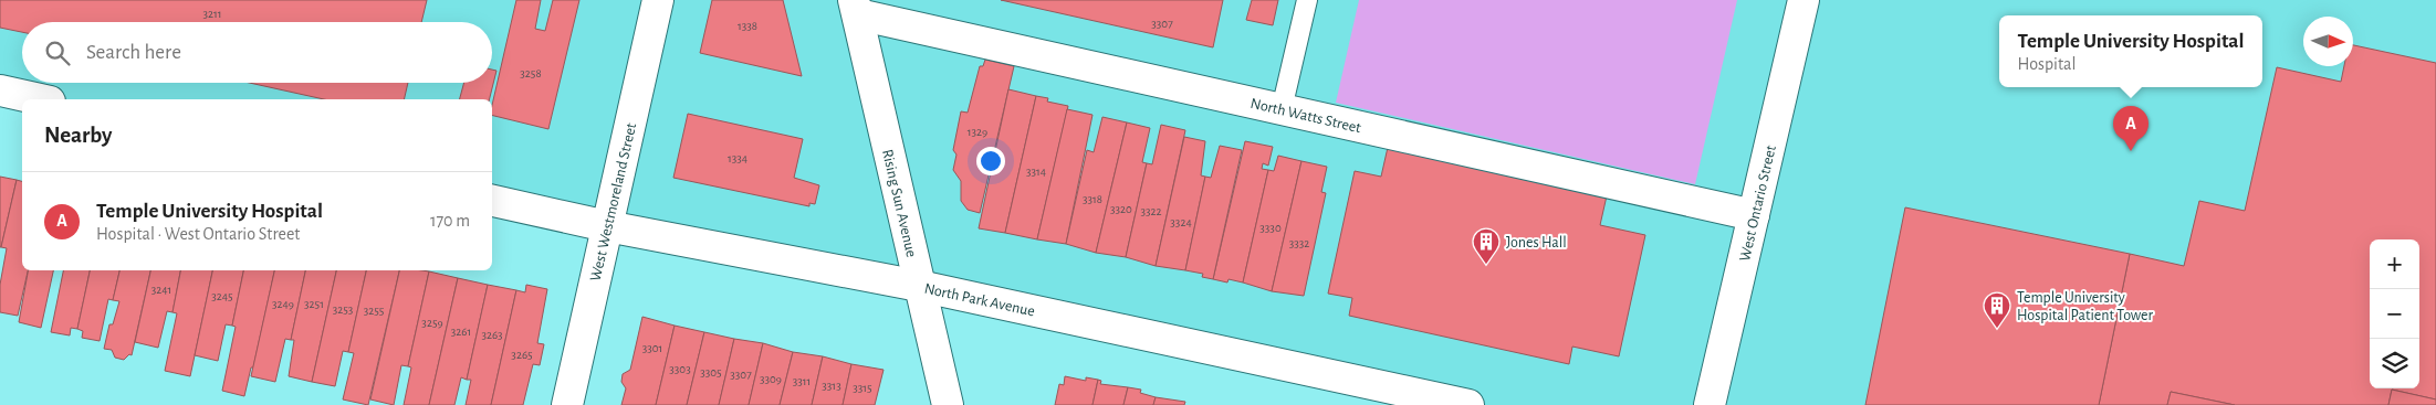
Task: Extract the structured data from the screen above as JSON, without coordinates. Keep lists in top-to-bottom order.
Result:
{
  "streets": {
    "street": [
      "North Watts Street",
      "West Westmoreland Street",
      "Rising Sun Avenue",
      "West Ontario Street",
      "North Park Avenue"
    ]
  },
  "crossings": [
    ["North Watts Street", "Rising Sun Avenue"],
    ["North Watts Street", "West Ontario Street"],
    ["West Westmoreland Street", "North Park Avenue"],
    ["Rising Sun Avenue", "North Park Avenue"]
  ],
  "places": {
    "building": ["Jones Hall", "Temple University Hospital Patient Tower"]
  },
  "house_numbers": [
    "3211",
    "3307",
    "1338",
    "3258",
    "1329",
    "1334",
    "3314",
    "3318",
    "3320",
    "3322",
    "3324",
    "3330",
    "3332",
    "3241",
    "3245",
    "3249",
    "3251",
    "3253",
    "3255",
    "3259",
    "3261",
    "3263",
    "3301",
    "3265",
    "3303",
    "3305",
    "3307",
    "3309",
    "3311",
    "3313",
    "3315"
  ],
  "north": "right",
  "page": {
    "popup": ["Temple University Hospital", "Hospital"],
    "search": "Search here",
    "heading": "Nearby",
    "pins": "A",
    "list": [
      {
        "mark": "A",
        "name": "Temple University Hospital",
        "note": "Hospital · West Ontario Street",
        "value": "170 m"
      }
    ],
    "map_buttons": ["+", "−"]
  }
}
